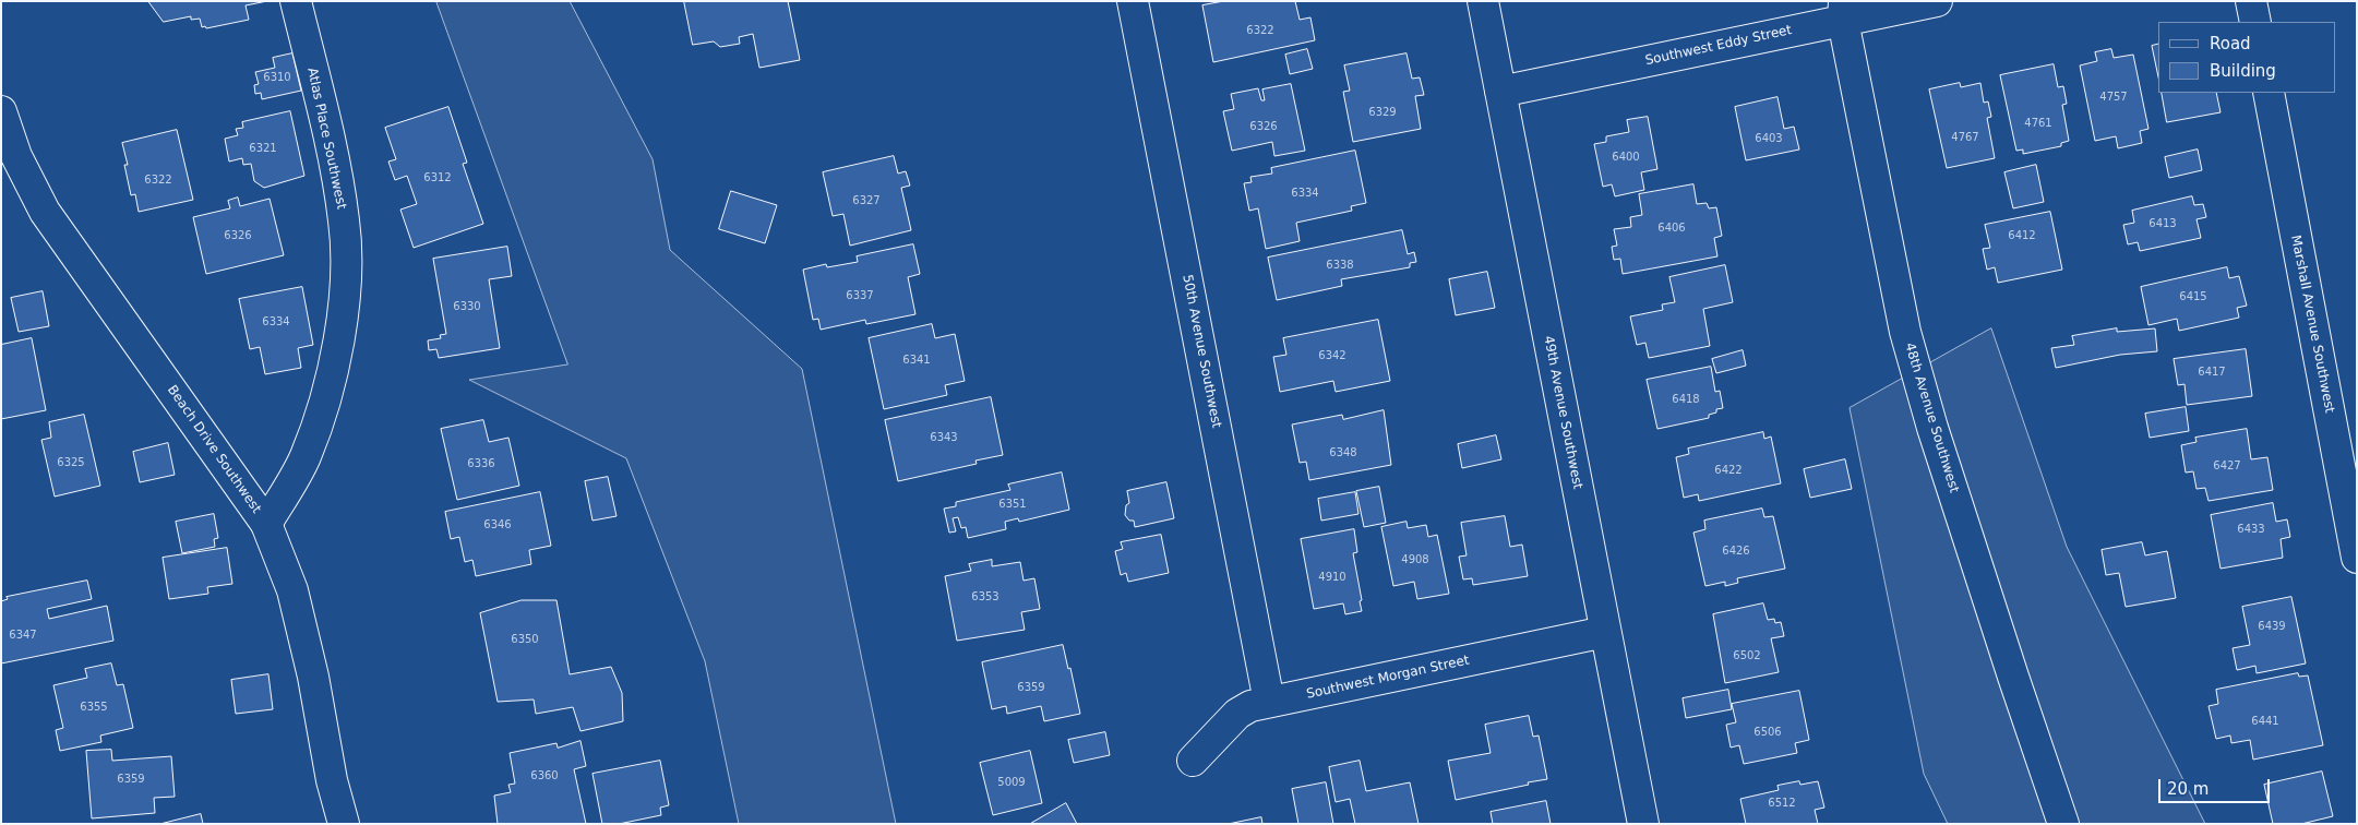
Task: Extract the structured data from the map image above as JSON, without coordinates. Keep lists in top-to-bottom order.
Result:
{
  "streets": {
    "street": [
      "Southwest Eddy Street",
      "Atlas Place Southwest",
      "Marshall Avenue Southwest",
      "50th Avenue Southwest",
      "49th Avenue Southwest",
      "48th Avenue Southwest",
      "Beach Drive Southwest",
      "Southwest Morgan Street"
    ]
  },
  "crossings": [
    ["Southwest Eddy Street", "49th Avenue Southwest"],
    ["Southwest Eddy Street", "48th Avenue Southwest"],
    ["Atlas Place Southwest", "Beach Drive Southwest"],
    ["50th Avenue Southwest", "Southwest Morgan Street"],
    ["49th Avenue Southwest", "Southwest Morgan Street"]
  ],
  "house_numbers": [
    "6322",
    "6310",
    "4757",
    "6329",
    "4761",
    "6326",
    "4767",
    "6403",
    "6321",
    "6400",
    "6312",
    "6322",
    "6334",
    "6327",
    "6413",
    "6406",
    "6326",
    "6412",
    "6338",
    "6337",
    "6415",
    "6330",
    "6334",
    "6342",
    "6341",
    "6417",
    "6418",
    "6343",
    "6348",
    "6325",
    "6336",
    "6427",
    "6422",
    "6351",
    "6346",
    "6433",
    "6426",
    "4908",
    "4910",
    "6353",
    "6439",
    "6347",
    "6350",
    "6502",
    "6359",
    "6355",
    "6441",
    "6506",
    "6360",
    "6359",
    "5009",
    "6512"
  ],
  "legend": ["Road", "Building"],
  "scale_bar": "20 m"
}
